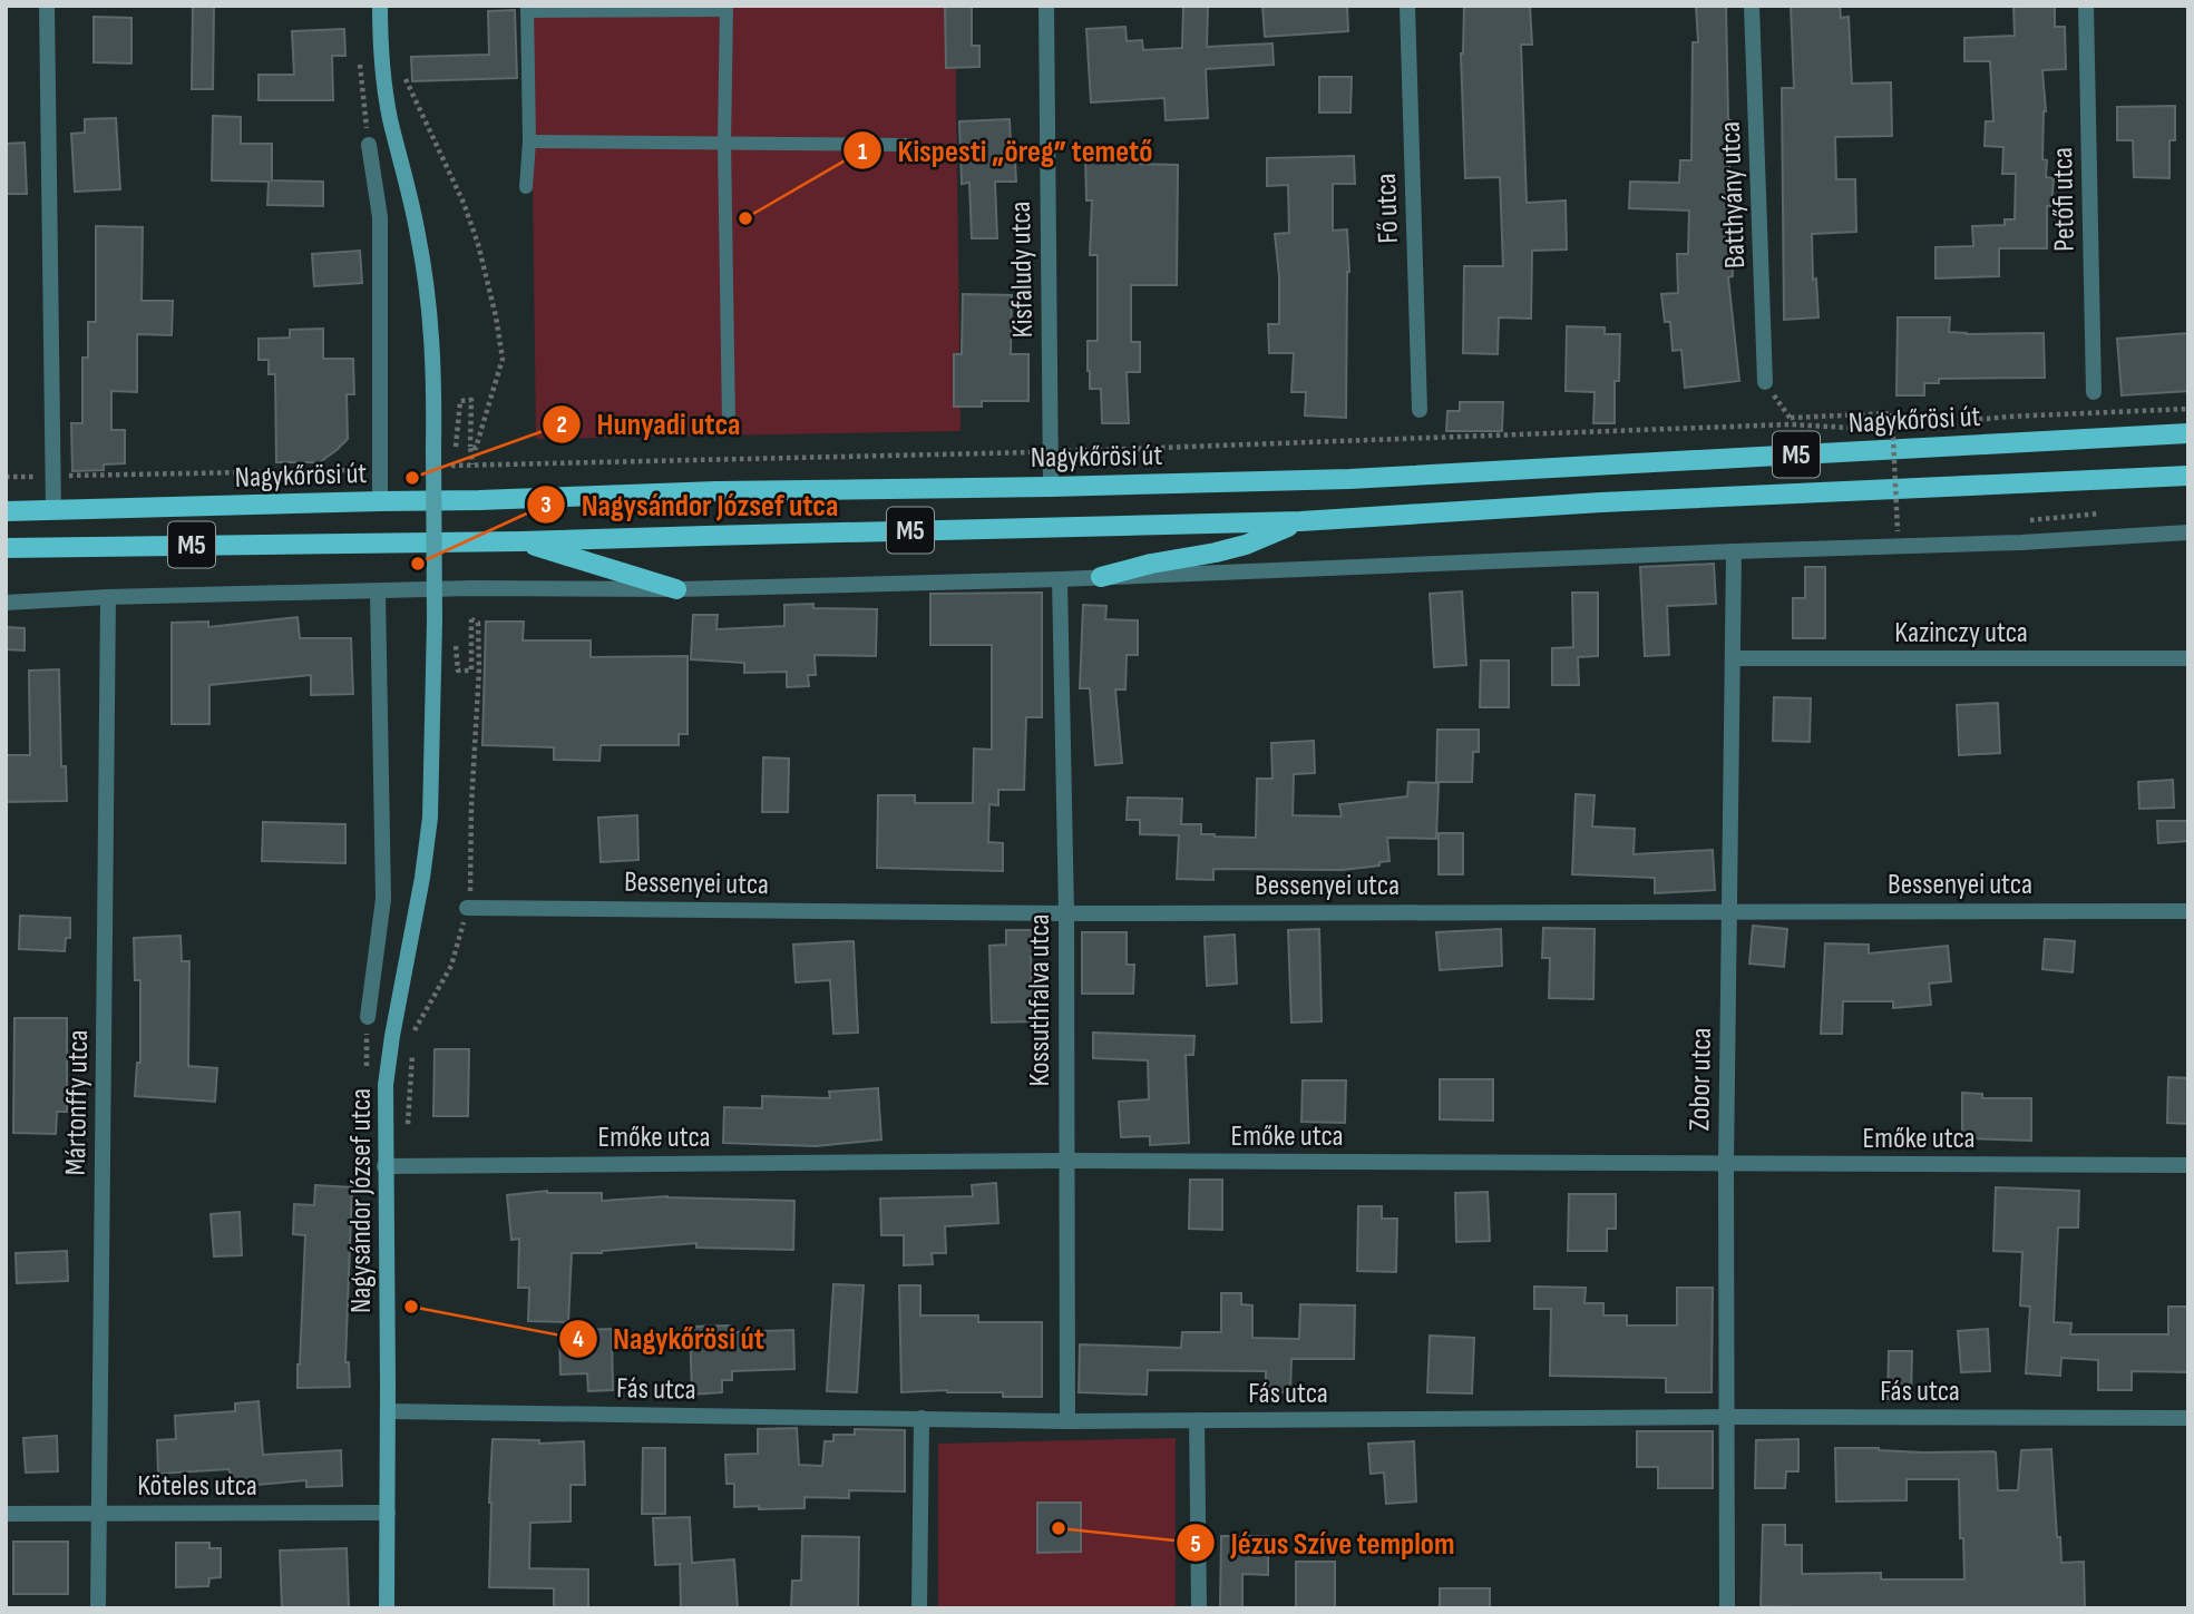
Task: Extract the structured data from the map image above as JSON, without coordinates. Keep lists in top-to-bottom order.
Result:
{
  "streets": {
    "main road": ["Nagykőrösi út", "M5"],
    "street": [
      "Batthyány utca",
      "Petőfi utca",
      "Fő utca",
      "Kisfaludy utca",
      "Kazinczy utca",
      "Bessenyei utca",
      "Kossuthfalva utca",
      "Zobor utca",
      "Mártonffy utca",
      "Emőke utca",
      "Nagysándor József utca",
      "Fás utca",
      "Köteles utca"
    ]
  },
  "crossings": [
    ["Kisfaludy utca", "Nagykőrösi út"],
    ["Kazinczy utca", "Zobor utca"],
    ["Bessenyei utca", "Kossuthfalva utca"],
    ["Bessenyei utca", "Zobor utca"],
    ["Kossuthfalva utca", "Emőke utca"],
    ["Kossuthfalva utca", "Fás utca"],
    ["Zobor utca", "Emőke utca"],
    ["Zobor utca", "Fás utca"],
    ["Mártonffy utca", "Köteles utca"],
    ["Emőke utca", "Nagysándor József utca"],
    ["Nagysándor József utca", "Fás utca"],
    ["Nagysándor József utca", "Köteles utca"]
  ],
  "places": [
    "Kispesti „öreg” temető",
    "Hunyadi utca",
    "Nagysándor József utca",
    "Nagykőrösi út",
    "Jézus Szíve templom"
  ]
}
